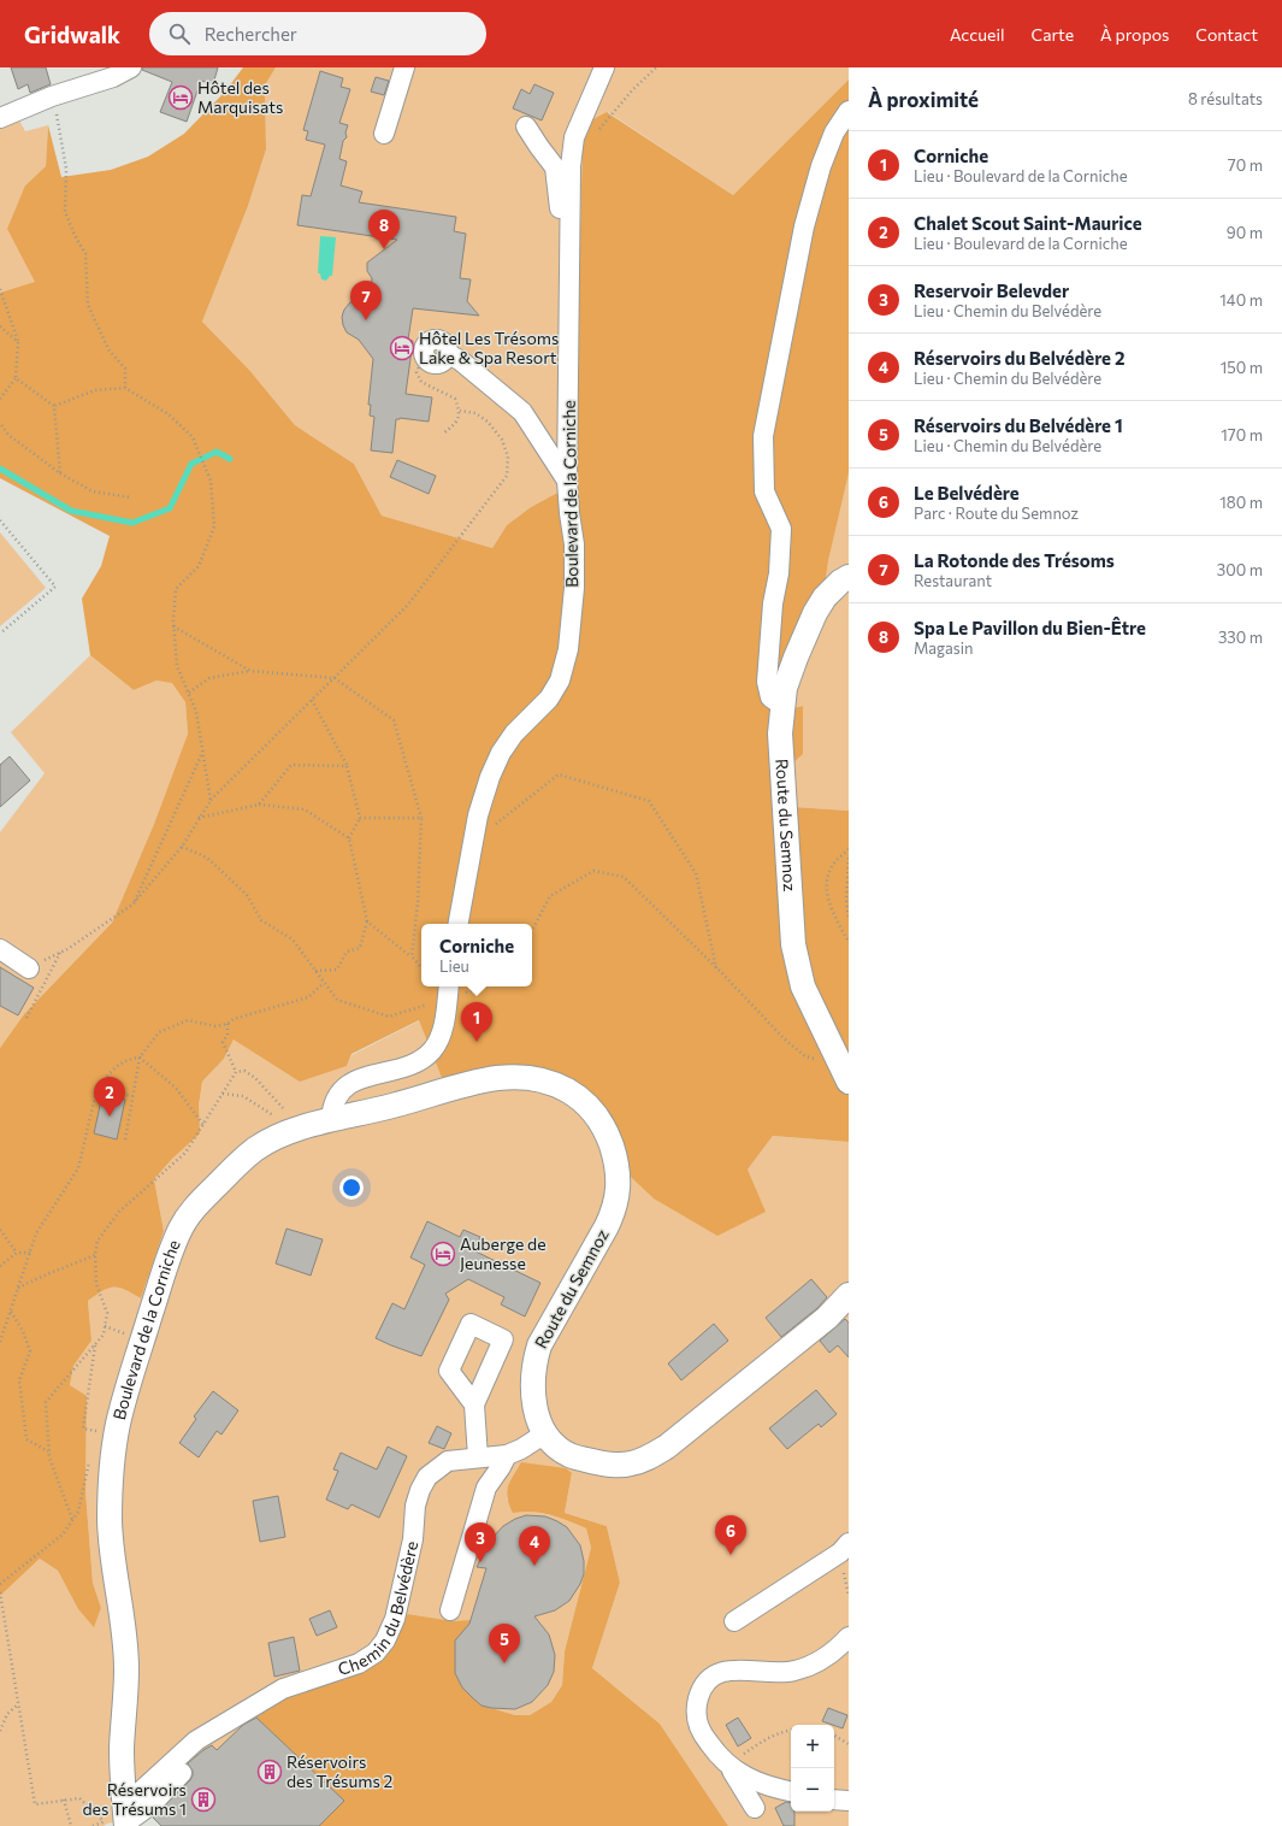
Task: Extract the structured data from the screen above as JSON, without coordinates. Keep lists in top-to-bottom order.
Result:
{
  "streets": {
    "main road": ["Boulevard de la Corniche", "Route du Semnoz"],
    "street": ["Chemin du Belvédère"]
  },
  "crossings": [
    ["Boulevard de la Corniche", "Route du Semnoz"],
    ["Boulevard de la Corniche", "Chemin du Belvédère"],
    ["Route du Semnoz", "Chemin du Belvédère"]
  ],
  "places": {
    "hotel": ["Hôtel des Marquisats", "Hôtel Les Trésoms Lake & Spa Resort", "Auberge de Jeunesse"],
    "building": ["Réservoirs des Trésums 2", "Réservoirs des Trésums 1"]
  },
  "page": {
    "header": "Gridwalk",
    "search": "Rechercher",
    "nav": [
      "Accueil",
      "Carte",
      "À propos",
      "Contact"
    ],
    "heading": ["À proximité", "8 résultats"],
    "list": [
      {
        "mark": "1",
        "name": "Corniche",
        "note": "Lieu · Boulevard de la Corniche",
        "value": "70 m"
      },
      {
        "mark": "2",
        "name": "Chalet Scout Saint-Maurice",
        "note": "Lieu · Boulevard de la Corniche",
        "value": "90 m"
      },
      {
        "mark": "3",
        "name": "Reservoir Belevder",
        "note": "Lieu · Chemin du Belvédère",
        "value": "140 m"
      },
      {
        "mark": "4",
        "name": "Réservoirs du Belvédère 2",
        "note": "Lieu · Chemin du Belvédère",
        "value": "150 m"
      },
      {
        "mark": "5",
        "name": "Réservoirs du Belvédère 1",
        "note": "Lieu · Chemin du Belvédère",
        "value": "170 m"
      },
      {
        "mark": "6",
        "name": "Le Belvédère",
        "note": "Parc · Route du Semnoz",
        "value": "180 m"
      },
      {
        "mark": "7",
        "name": "La Rotonde des Trésoms",
        "note": "Restaurant",
        "value": "300 m"
      },
      {
        "mark": "8",
        "name": "Spa Le Pavillon du Bien-Être",
        "note": "Magasin",
        "value": "330 m"
      }
    ],
    "pins": [
      "8",
      "7",
      "1",
      "2",
      "6",
      "3",
      "4",
      "5"
    ],
    "popup": ["Corniche", "Lieu"],
    "map_buttons": ["+", "−"]
  }
}
